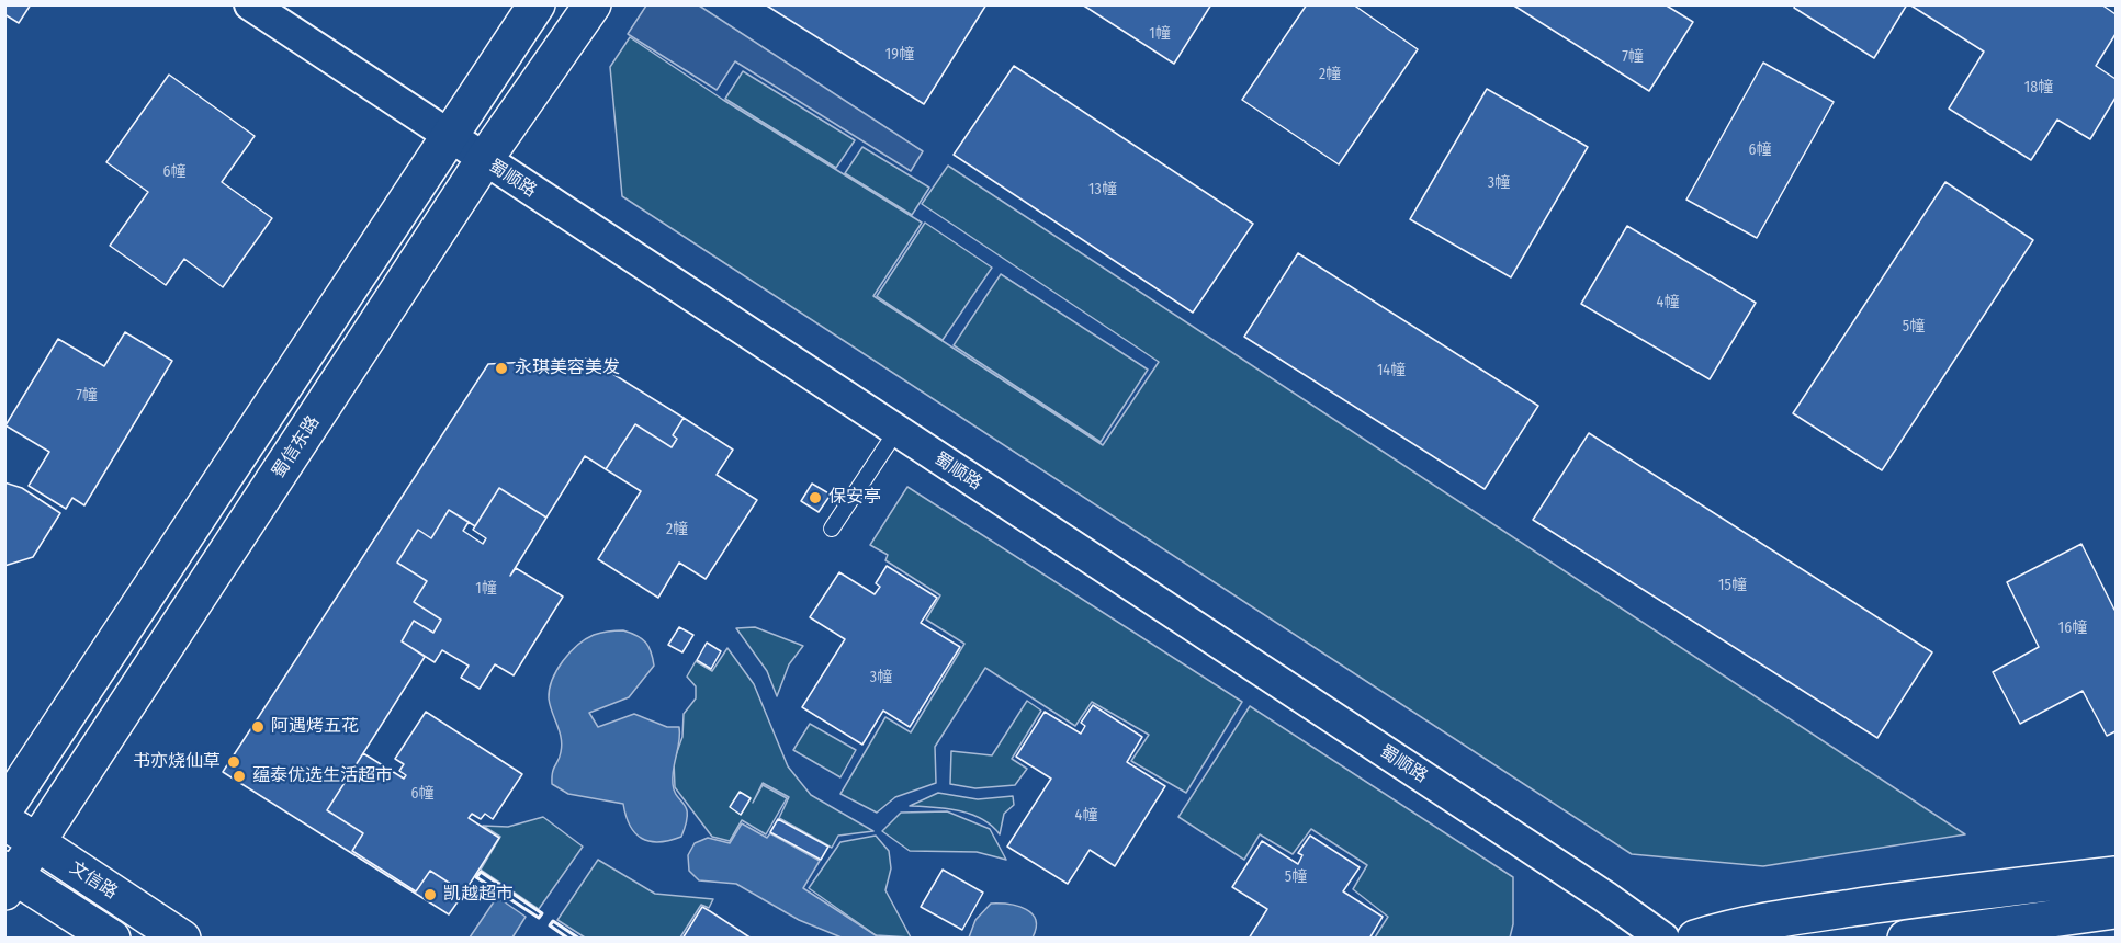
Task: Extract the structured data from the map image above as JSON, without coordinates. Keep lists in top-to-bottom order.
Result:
{
  "streets": {
    "main road": ["蜀信东路", "文信路"],
    "street": ["蜀顺路"]
  },
  "crossings": [
    ["蜀顺路", "蜀信东路"],
    ["蜀信东路", "文信路"]
  ],
  "places": [
    "永琪美容美发",
    "保安亭",
    "阿遇烤五花",
    "书亦烧仙草",
    "蕴泰优选生活超市",
    "凯越超市"
  ],
  "house_numbers": [
    "1幢",
    "19幢",
    "7幢",
    "2幢",
    "18幢",
    "6幢",
    "6幢",
    "3幢",
    "13幢",
    "4幢",
    "5幢",
    "14幢",
    "7幢",
    "2幢",
    "15幢",
    "1幢",
    "16幢",
    "3幢",
    "6幢",
    "4幢",
    "5幢"
  ]
}
